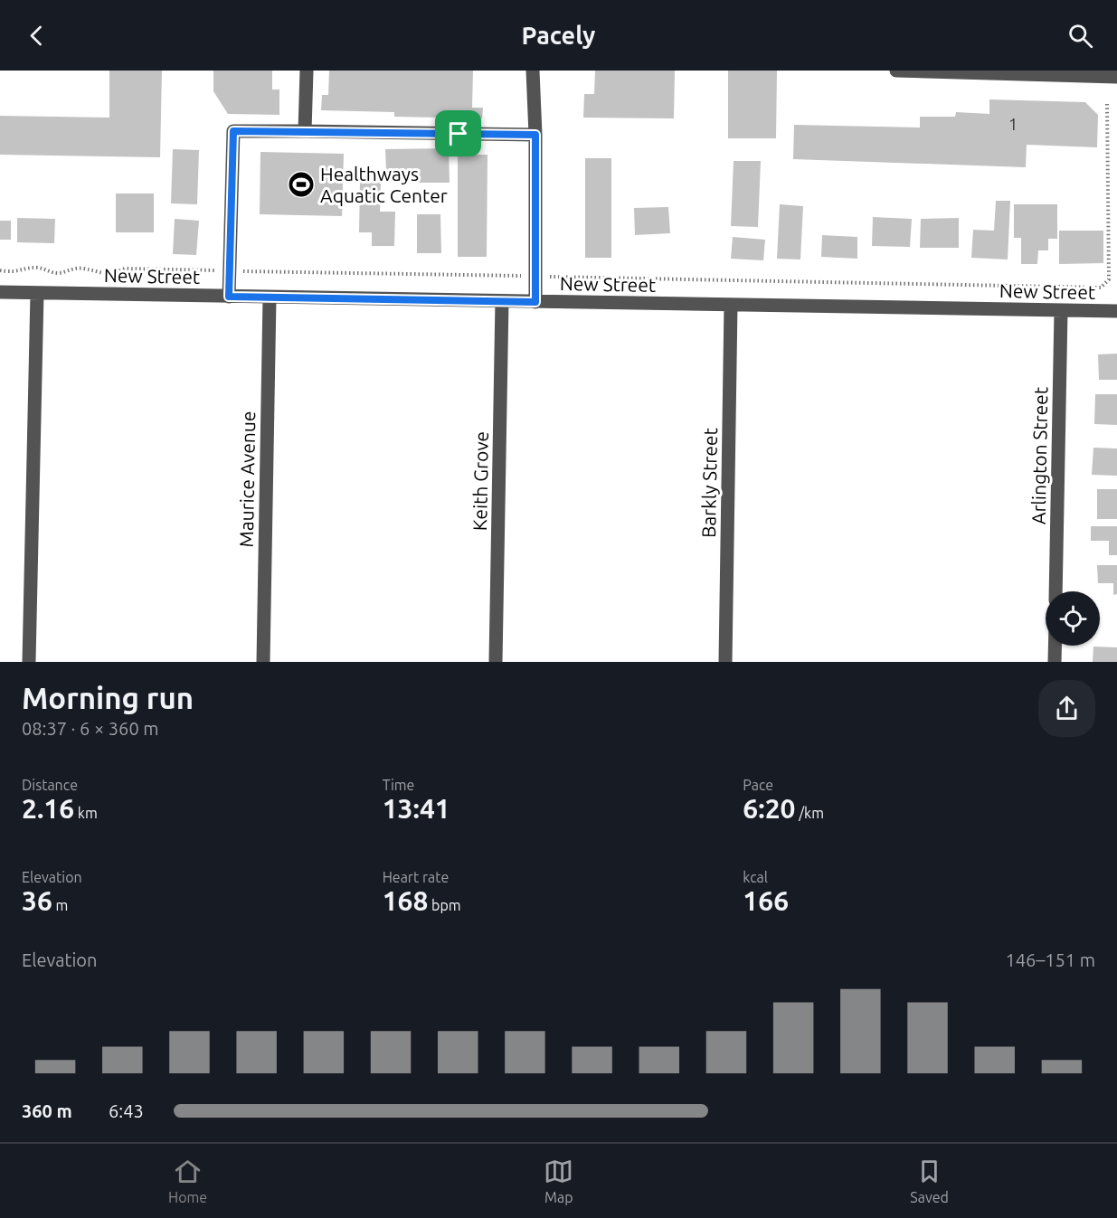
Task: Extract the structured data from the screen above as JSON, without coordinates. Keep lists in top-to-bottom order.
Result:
{
  "streets": {
    "street": [
      "New Street",
      "Arlington Street",
      "Maurice Avenue",
      "Keith Grove",
      "Barkly Street"
    ]
  },
  "crossings": [
    ["New Street", "Arlington Street"],
    ["New Street", "Maurice Avenue"],
    ["New Street", "Keith Grove"],
    ["New Street", "Barkly Street"]
  ],
  "places": {
    "sports": ["Healthways Aquatic Center"]
  },
  "house_numbers": ["1"],
  "page": {
    "header": "Pacely",
    "heading": ["Morning run", "08:37 · 6 × 360 m"],
    "stats": [
      ["Distance", "2.16 km"],
      ["Time", "13:41"],
      ["Pace", "6:20 /km"],
      ["Elevation", "36 m"],
      ["Heart rate", "168 bpm"],
      ["kcal", "166"]
    ],
    "chart": ["Elevation", "146–151 m"],
    "list": [
      {
        "name": "360 m",
        "note": "6:43"
      }
    ],
    "tabs": ["Home", "Map", "Saved"]
  }
}
